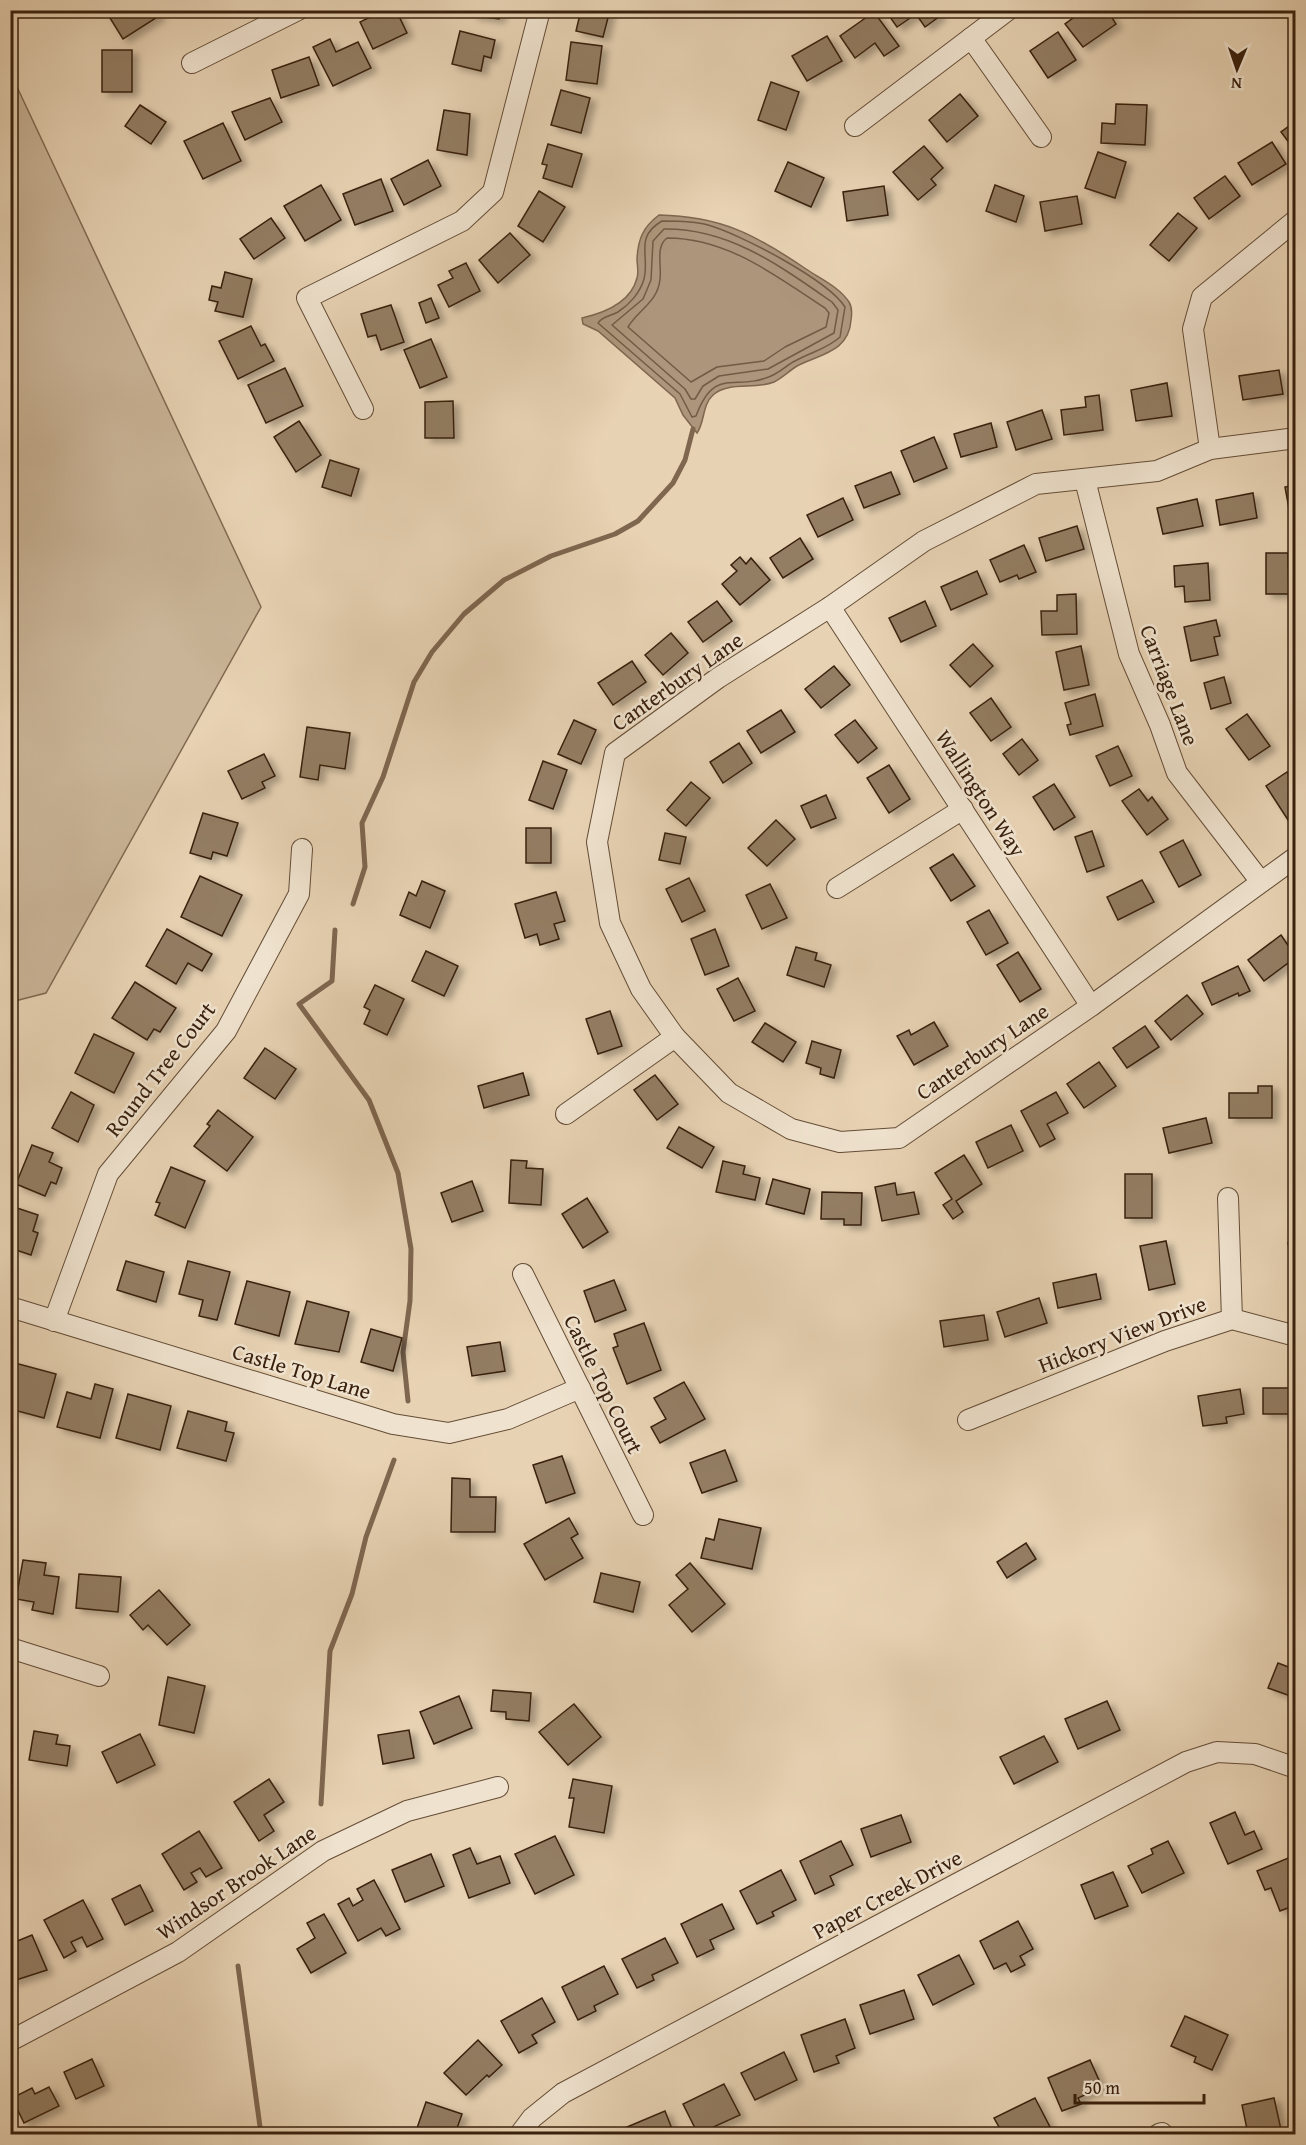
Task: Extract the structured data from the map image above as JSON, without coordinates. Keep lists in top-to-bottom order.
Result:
{
  "streets": {
    "street": [
      "Canterbury Lane",
      "Carriage Lane",
      "Wallington Way",
      "Round Tree Court",
      "Hickory View Drive",
      "Castle Top Lane",
      "Castle Top Court",
      "Windsor Brook Lane",
      "Paper Creek Drive"
    ]
  },
  "crossings": [
    ["Canterbury Lane", "Carriage Lane"],
    ["Canterbury Lane", "Wallington Way"],
    ["Round Tree Court", "Castle Top Lane"],
    ["Castle Top Lane", "Castle Top Court"]
  ],
  "scale_bar": "50 m",
  "north": "bottom"
}
